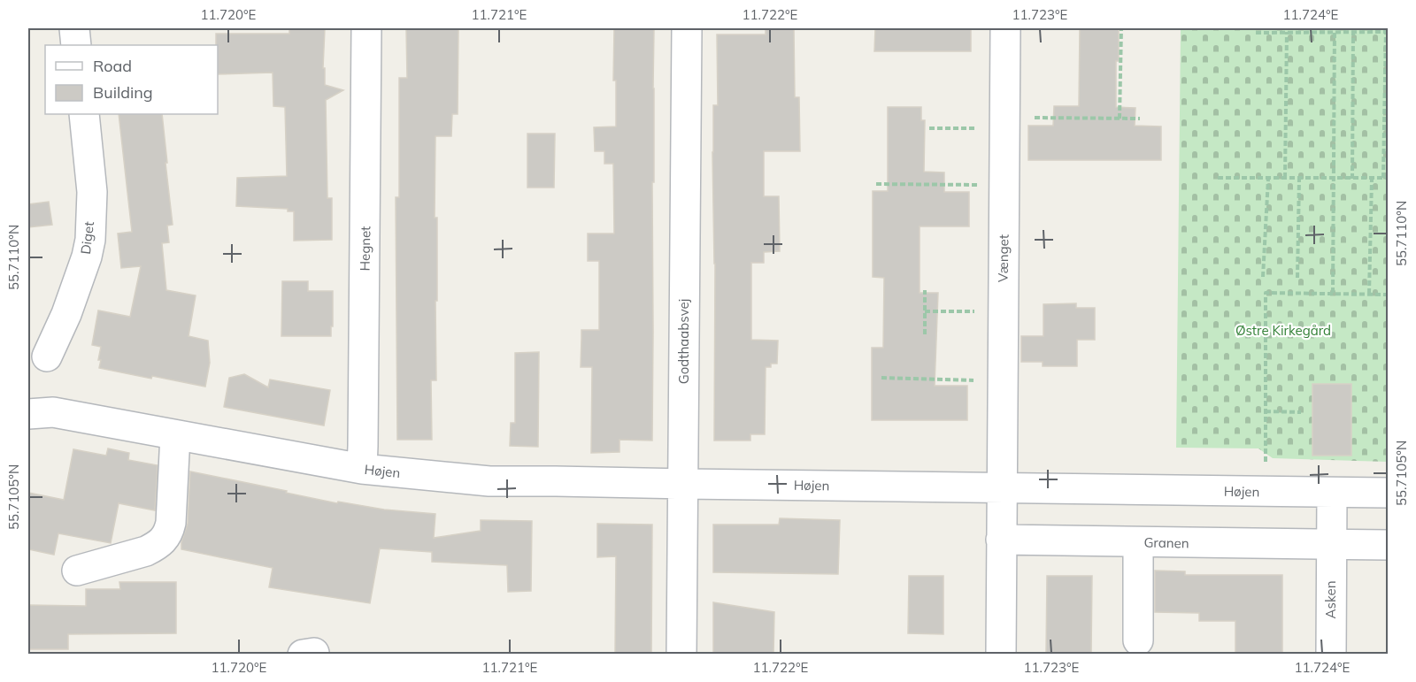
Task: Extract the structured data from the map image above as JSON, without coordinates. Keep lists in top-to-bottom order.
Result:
{
  "streets": {
    "street": [
      "Diget",
      "Hegnet",
      "Vænget",
      "Godthaabsvej",
      "Højen",
      "Granen",
      "Asken"
    ]
  },
  "crossings": [
    ["Hegnet", "Højen"],
    ["Vænget", "Højen"],
    ["Godthaabsvej", "Højen"],
    ["Højen", "Asken"],
    ["Granen", "Asken"]
  ],
  "parks": ["Østre Kirkegård"],
  "legend": ["Road", "Building"],
  "coordinates": [
    "11.720°E",
    "11.721°E",
    "11.722°E",
    "11.723°E",
    "11.724°E",
    "55.7110°N",
    "55.7105°N"
  ]
}
